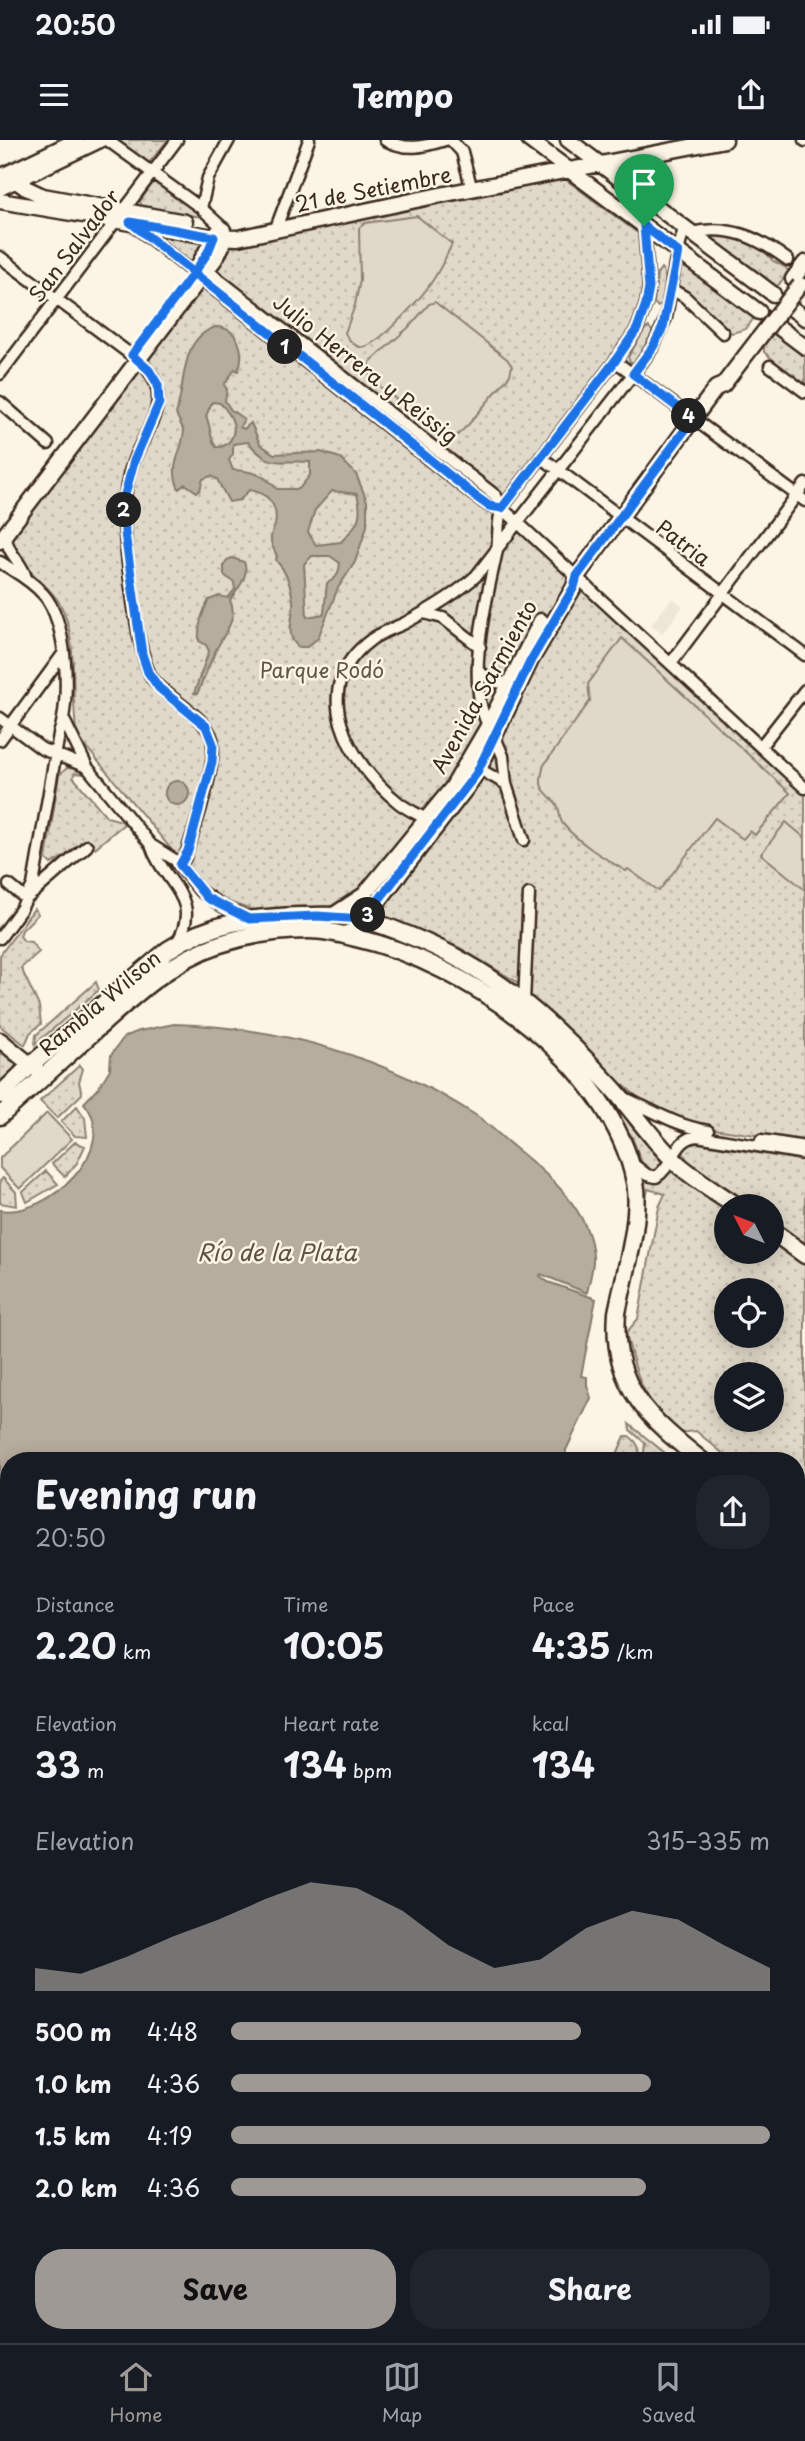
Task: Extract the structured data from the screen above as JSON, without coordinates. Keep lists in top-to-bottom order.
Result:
{
  "streets": {
    "main road": ["Rambla Wilson"],
    "street": [
      "21 de Setiembre",
      "San Salvador",
      "Julio Herrera y Reissig",
      "Patria",
      "Avenida Sarmiento"
    ]
  },
  "crossings": [
    ["21 de Setiembre", "San Salvador"],
    ["21 de Setiembre", "Julio Herrera y Reissig"],
    ["San Salvador", "Julio Herrera y Reissig"],
    ["Julio Herrera y Reissig", "Avenida Sarmiento"],
    ["Patria", "Avenida Sarmiento"],
    ["Avenida Sarmiento", "Rambla Wilson"]
  ],
  "water": ["Río de la Plata"],
  "parks": ["Parque Rodó"],
  "north": "top left",
  "page": {
    "status": "20:50",
    "header": "Tempo",
    "pins": [
      "1",
      "4",
      "2",
      "3"
    ],
    "heading": ["Evening run", "20:50"],
    "stats": [
      ["Distance", "2.20 km"],
      ["Time", "10:05"],
      ["Pace", "4:35 /km"],
      ["Elevation", "33 m"],
      ["Heart rate", "134 bpm"],
      ["kcal", "134"]
    ],
    "chart": ["Elevation", "315–335 m"],
    "list": [
      {
        "name": "500 m",
        "note": "4:48"
      },
      {
        "name": "1.0 km",
        "note": "4:36"
      },
      {
        "name": "1.5 km",
        "note": "4:19"
      },
      {
        "name": "2.0 km",
        "note": "4:36"
      }
    ],
    "buttons": ["Save", "Share"],
    "tabs": ["Home", "Map", "Saved"]
  }
}
